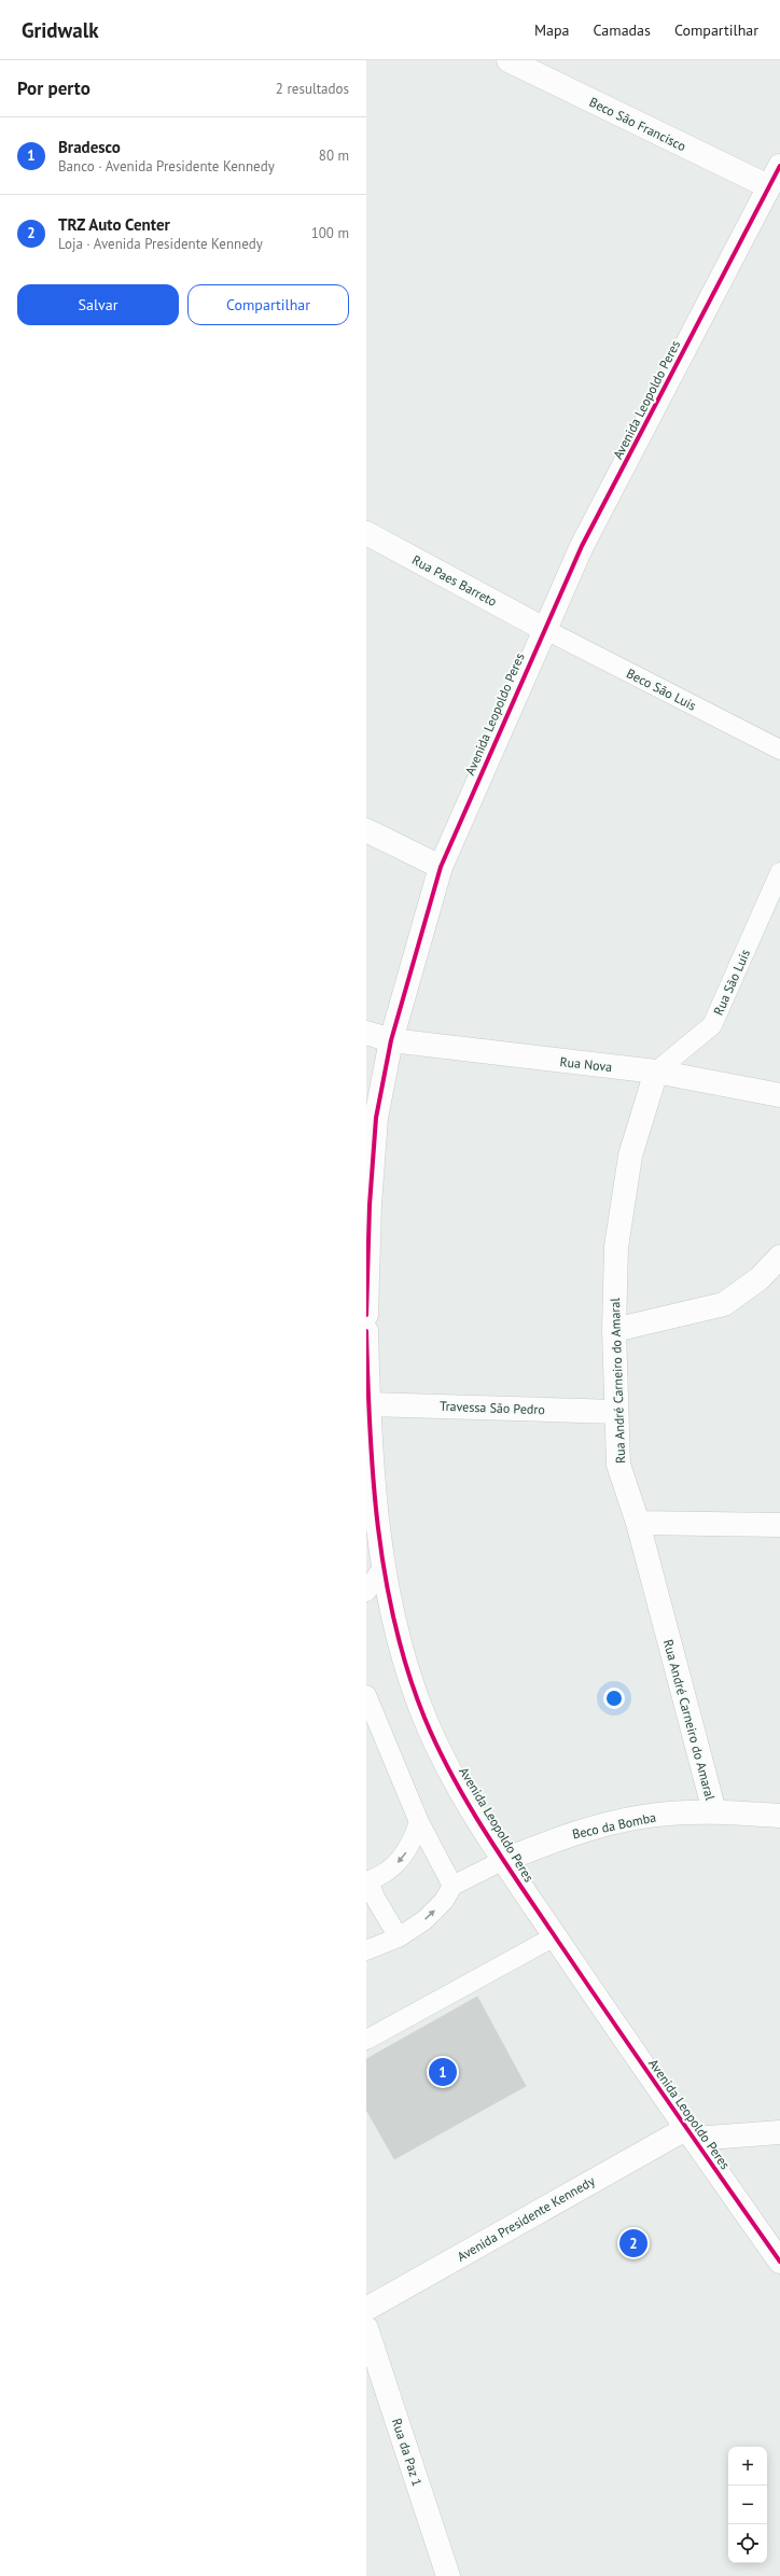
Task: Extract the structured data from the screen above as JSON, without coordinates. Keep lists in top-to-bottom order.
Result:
{
  "streets": {
    "street": [
      "Beco São Francisco",
      "Avenida Leopoldo Peres",
      "Rua Paes Barreto",
      "Rua Nova",
      "Rua André Carneiro do Amaral",
      "Travessa São Pedro",
      "Beco da Bomba",
      "Avenida Presidente Kennedy",
      "Rua da Paz 1"
    ],
    "lane": ["Beco São Luis", "Rua São Luis"]
  },
  "crossings": [
    ["Beco São Francisco", "Avenida Leopoldo Peres"],
    ["Avenida Leopoldo Peres", "Rua Paes Barreto"],
    ["Avenida Leopoldo Peres", "Beco São Luis"],
    ["Avenida Leopoldo Peres", "Rua Nova"],
    ["Avenida Leopoldo Peres", "Travessa São Pedro"],
    ["Avenida Leopoldo Peres", "Beco da Bomba"],
    ["Avenida Leopoldo Peres", "Avenida Presidente Kennedy"],
    ["Rua Paes Barreto", "Beco São Luis"],
    ["Rua São Luis", "Rua Nova"],
    ["Rua São Luis", "Rua André Carneiro do Amaral"],
    ["Rua Nova", "Rua André Carneiro do Amaral"],
    ["Rua André Carneiro do Amaral", "Travessa São Pedro"],
    ["Rua André Carneiro do Amaral", "Beco da Bomba"]
  ],
  "page": {
    "header": "Gridwalk",
    "nav": ["Mapa", "Camadas", "Compartilhar"],
    "heading": ["Por perto", "2 resultados"],
    "list": [
      {
        "mark": "1",
        "name": "Bradesco",
        "note": "Banco · Avenida Presidente Kennedy",
        "value": "80 m"
      },
      {
        "mark": "2",
        "name": "TRZ Auto Center",
        "note": "Loja · Avenida Presidente Kennedy",
        "value": "100 m"
      }
    ],
    "buttons": ["Salvar", "Compartilhar"],
    "pins": ["1", "2"],
    "map_buttons": ["+", "−"]
  }
}
